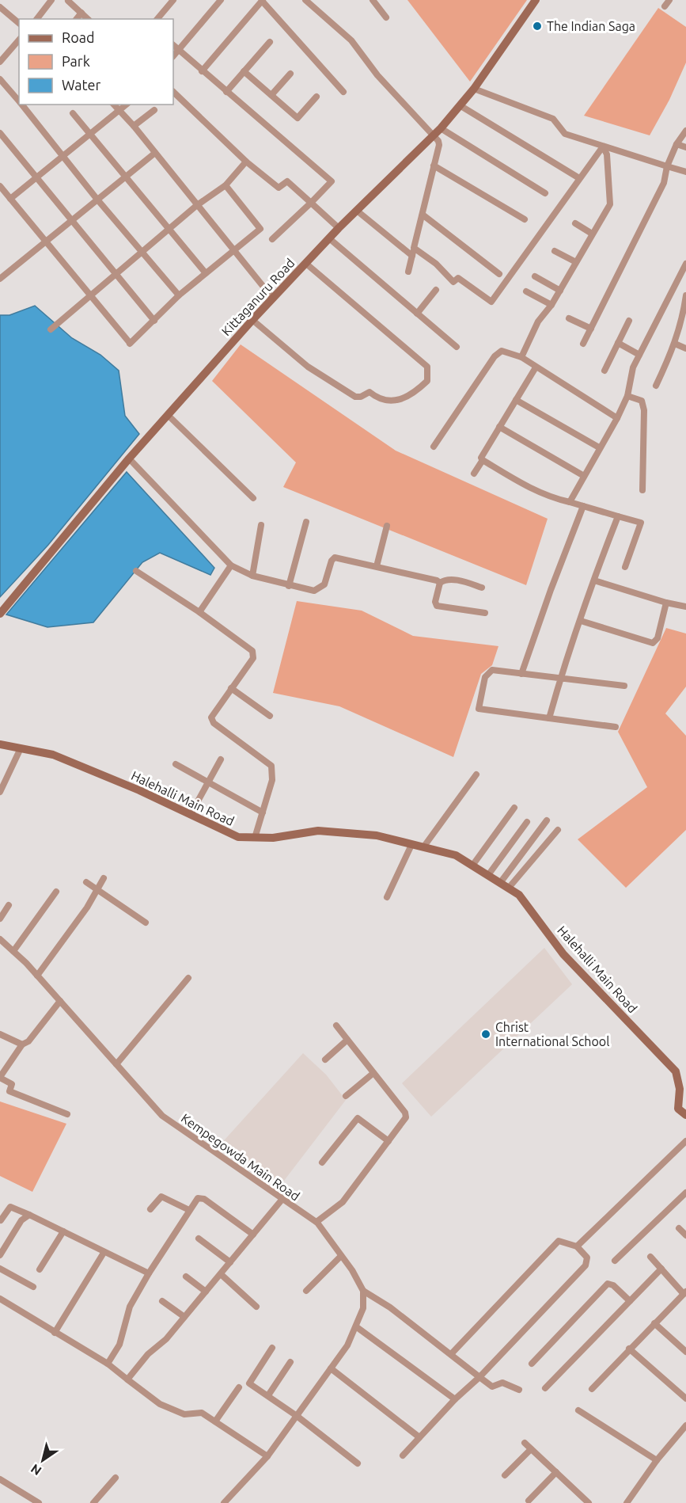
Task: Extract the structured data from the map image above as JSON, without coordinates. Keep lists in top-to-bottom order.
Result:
{
  "streets": {
    "main road": ["Kittaganuru Road", "Halehalli Main Road"],
    "street": ["Kempegowda Main Road"]
  },
  "places": ["The Indian Saga", "Christ International School"],
  "legend": ["Road", "Park", "Water"],
  "north": "bottom left"
}
